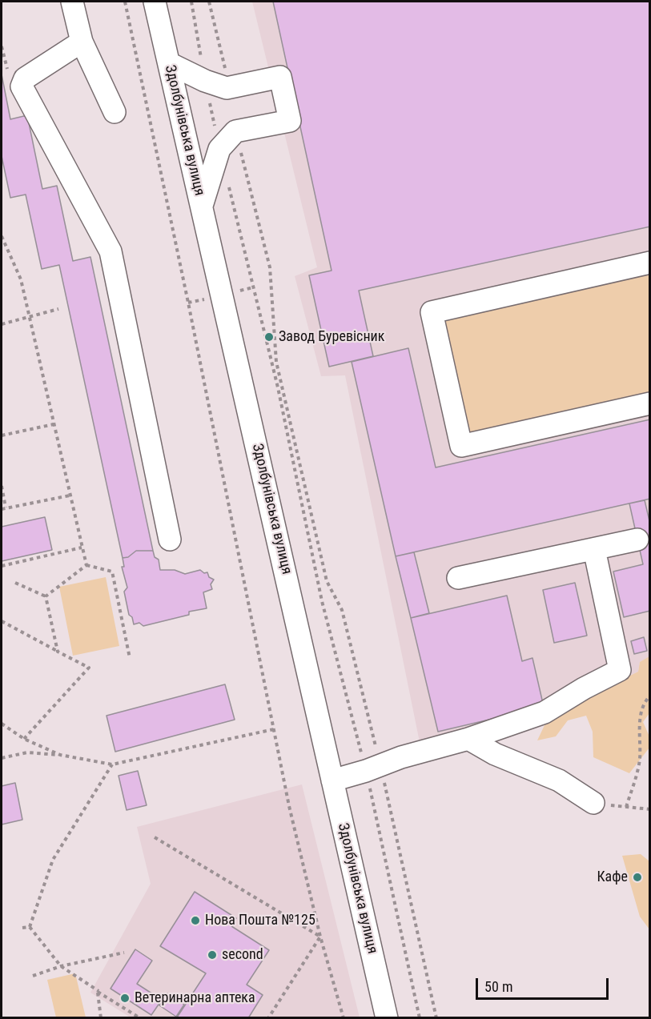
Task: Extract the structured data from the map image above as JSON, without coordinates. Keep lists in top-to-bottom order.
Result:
{
  "streets": {
    "street": ["Здолбунівська вулиця"]
  },
  "places": [
    "Завод Буревісник",
    "Кафе",
    "Нова Пошта №125",
    "second",
    "Ветеринарна аптека"
  ],
  "scale_bar": "50 m"
}
